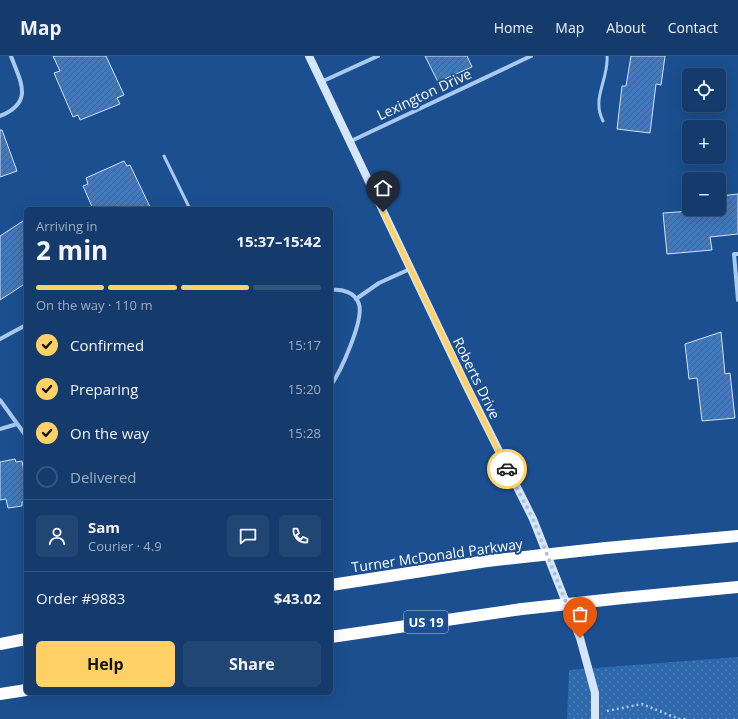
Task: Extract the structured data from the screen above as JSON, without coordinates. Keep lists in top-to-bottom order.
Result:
{
  "streets": {
    "highway": ["Turner McDonald Parkway", "US 19"],
    "street": ["Lexington Drive", "Roberts Drive"]
  },
  "crossings": [
    ["Lexington Drive", "Roberts Drive"]
  ],
  "page": {
    "header": "Map",
    "nav": [
      "Home",
      "Map",
      "About",
      "Contact"
    ],
    "map_buttons": ["+", "−"],
    "heading": ["2 min", "Arriving in", "15:37–15:42"],
    "panel": [
      "Sam",
      "Courier · 4.9",
      "Order #9883",
      "$43.02"
    ],
    "bar": "On the way · 110 m",
    "list": [
      ["Confirmed", "15:17"],
      ["Preparing", "15:20"],
      ["On the way", "15:28"],
      "Delivered"
    ],
    "buttons": ["Help", "Share"]
  }
}
